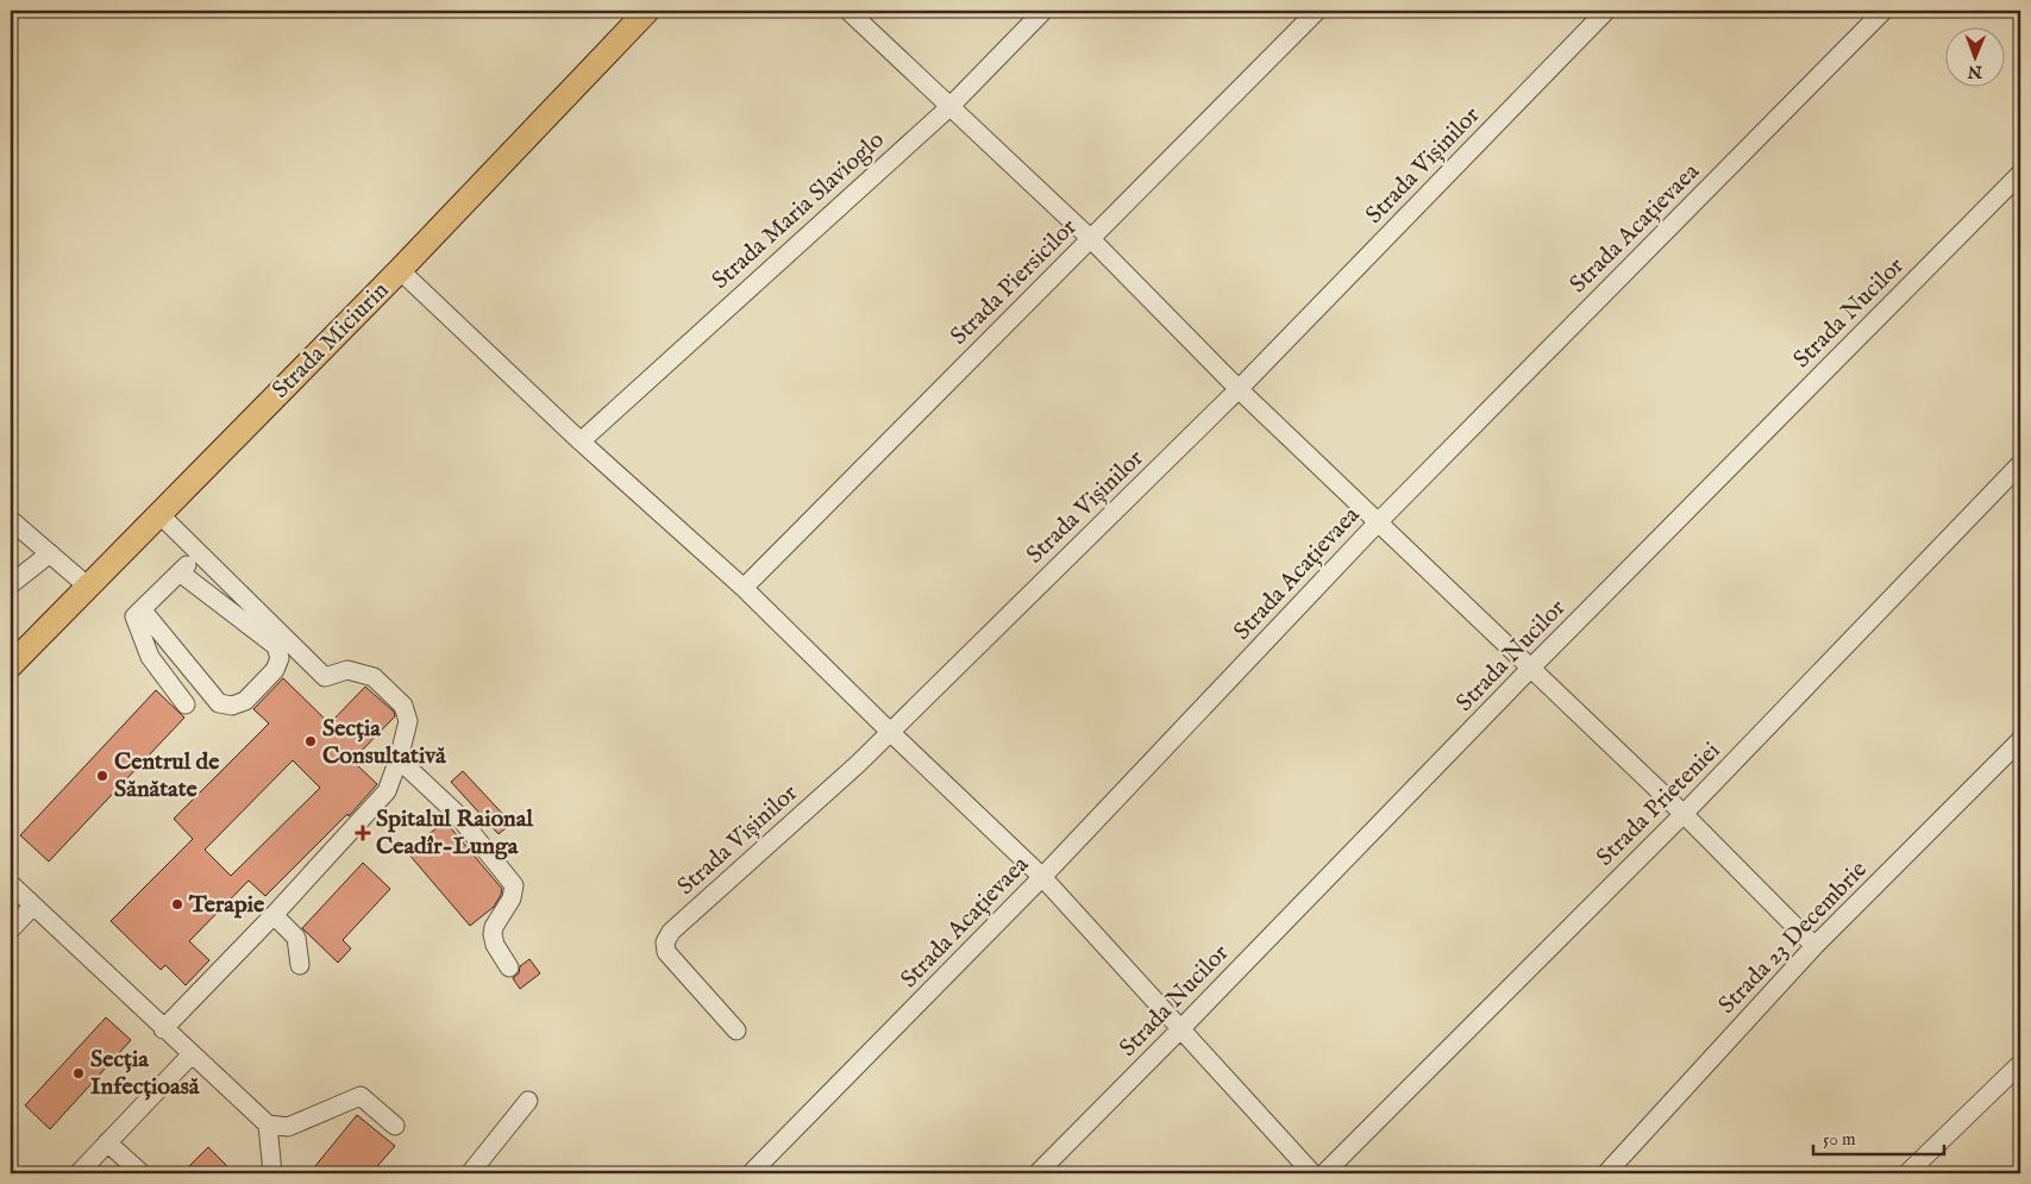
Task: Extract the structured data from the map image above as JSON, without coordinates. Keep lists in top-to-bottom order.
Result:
{
  "streets": {
    "main road": ["Strada Miciurin"],
    "street": [
      "Strada Vișinilor",
      "Strada Maria Slavioglo",
      "Strada Acațievaea",
      "Strada Piersicilor",
      "Strada Nucilor",
      "Strada Prieteniei",
      "Strada 23 Decembrie"
    ]
  },
  "places": {
    "other": [
      "Secția Consultativă",
      "Centrul de Sănătate",
      "Terapie",
      "Secția Infecțioasă"
    ],
    "health": ["Spitalul Raional Ceadîr-Lunga"]
  },
  "scale_bar": "50 m",
  "north": "bottom"
}
